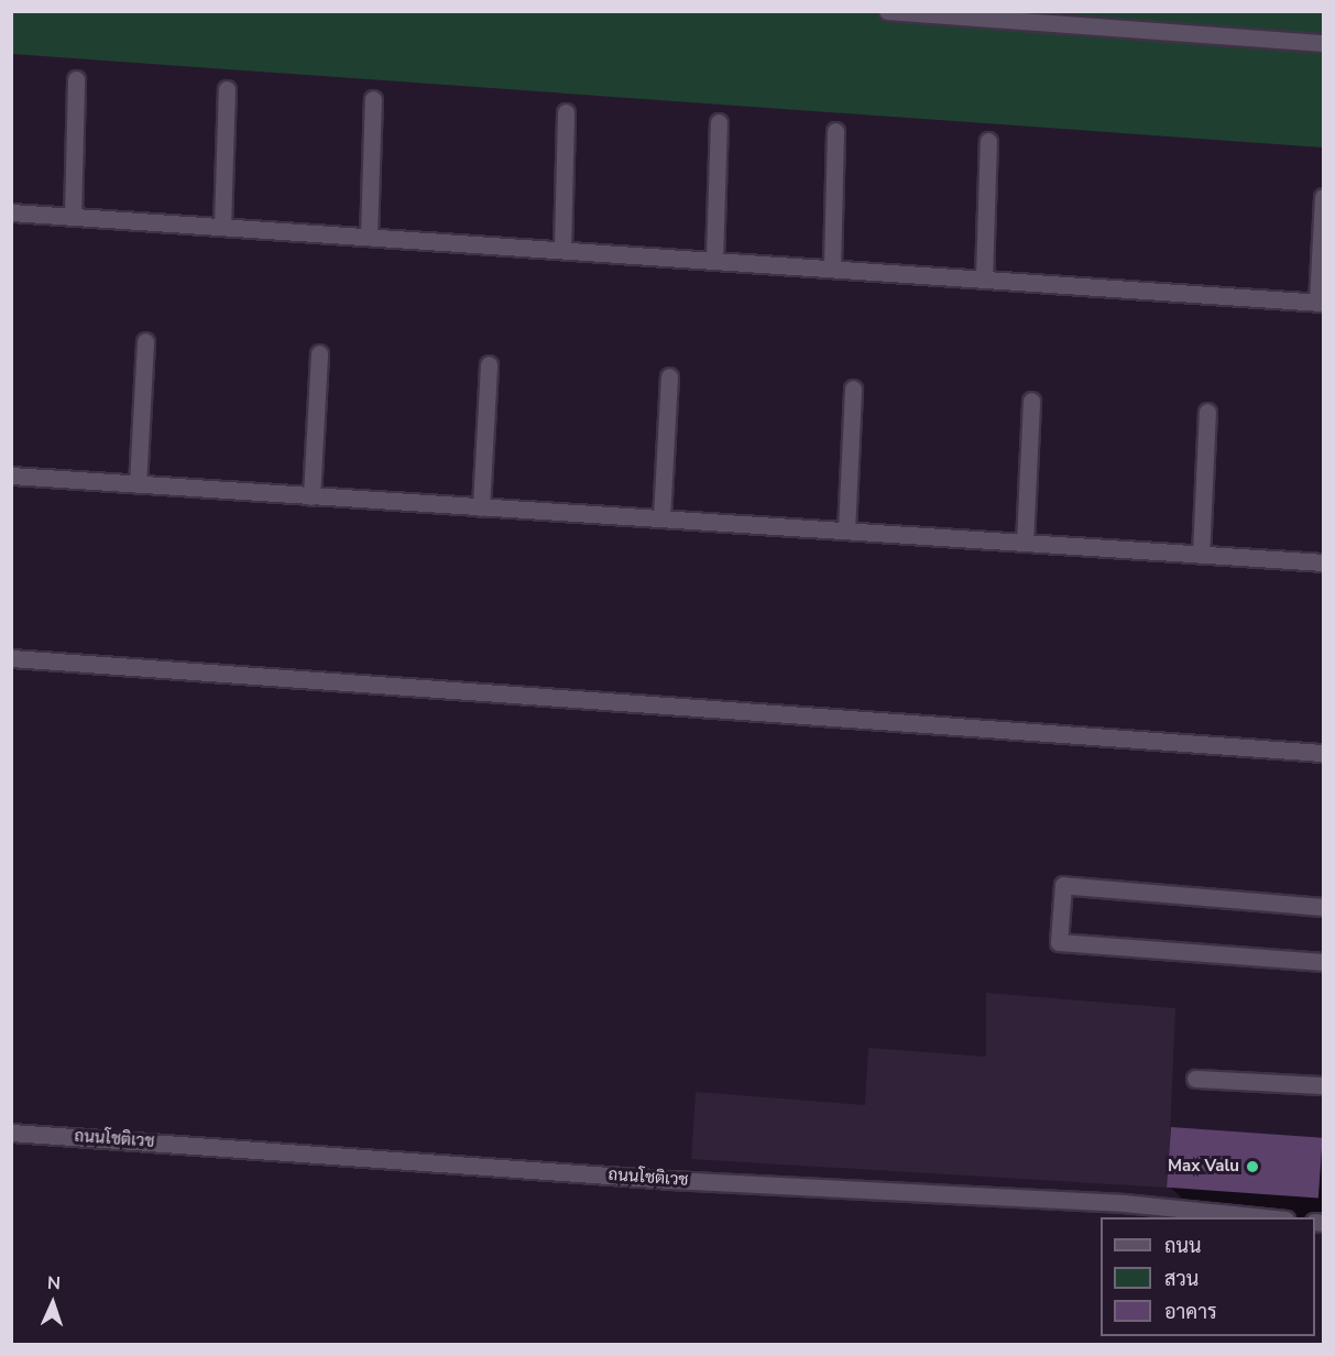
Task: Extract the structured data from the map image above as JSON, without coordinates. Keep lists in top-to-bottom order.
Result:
{
  "streets": {
    "street": ["ถนนโชติเวช"]
  },
  "places": ["Max Valu"],
  "legend": ["ถนน", "สวน", "อาคาร"],
  "north": "top"
}
